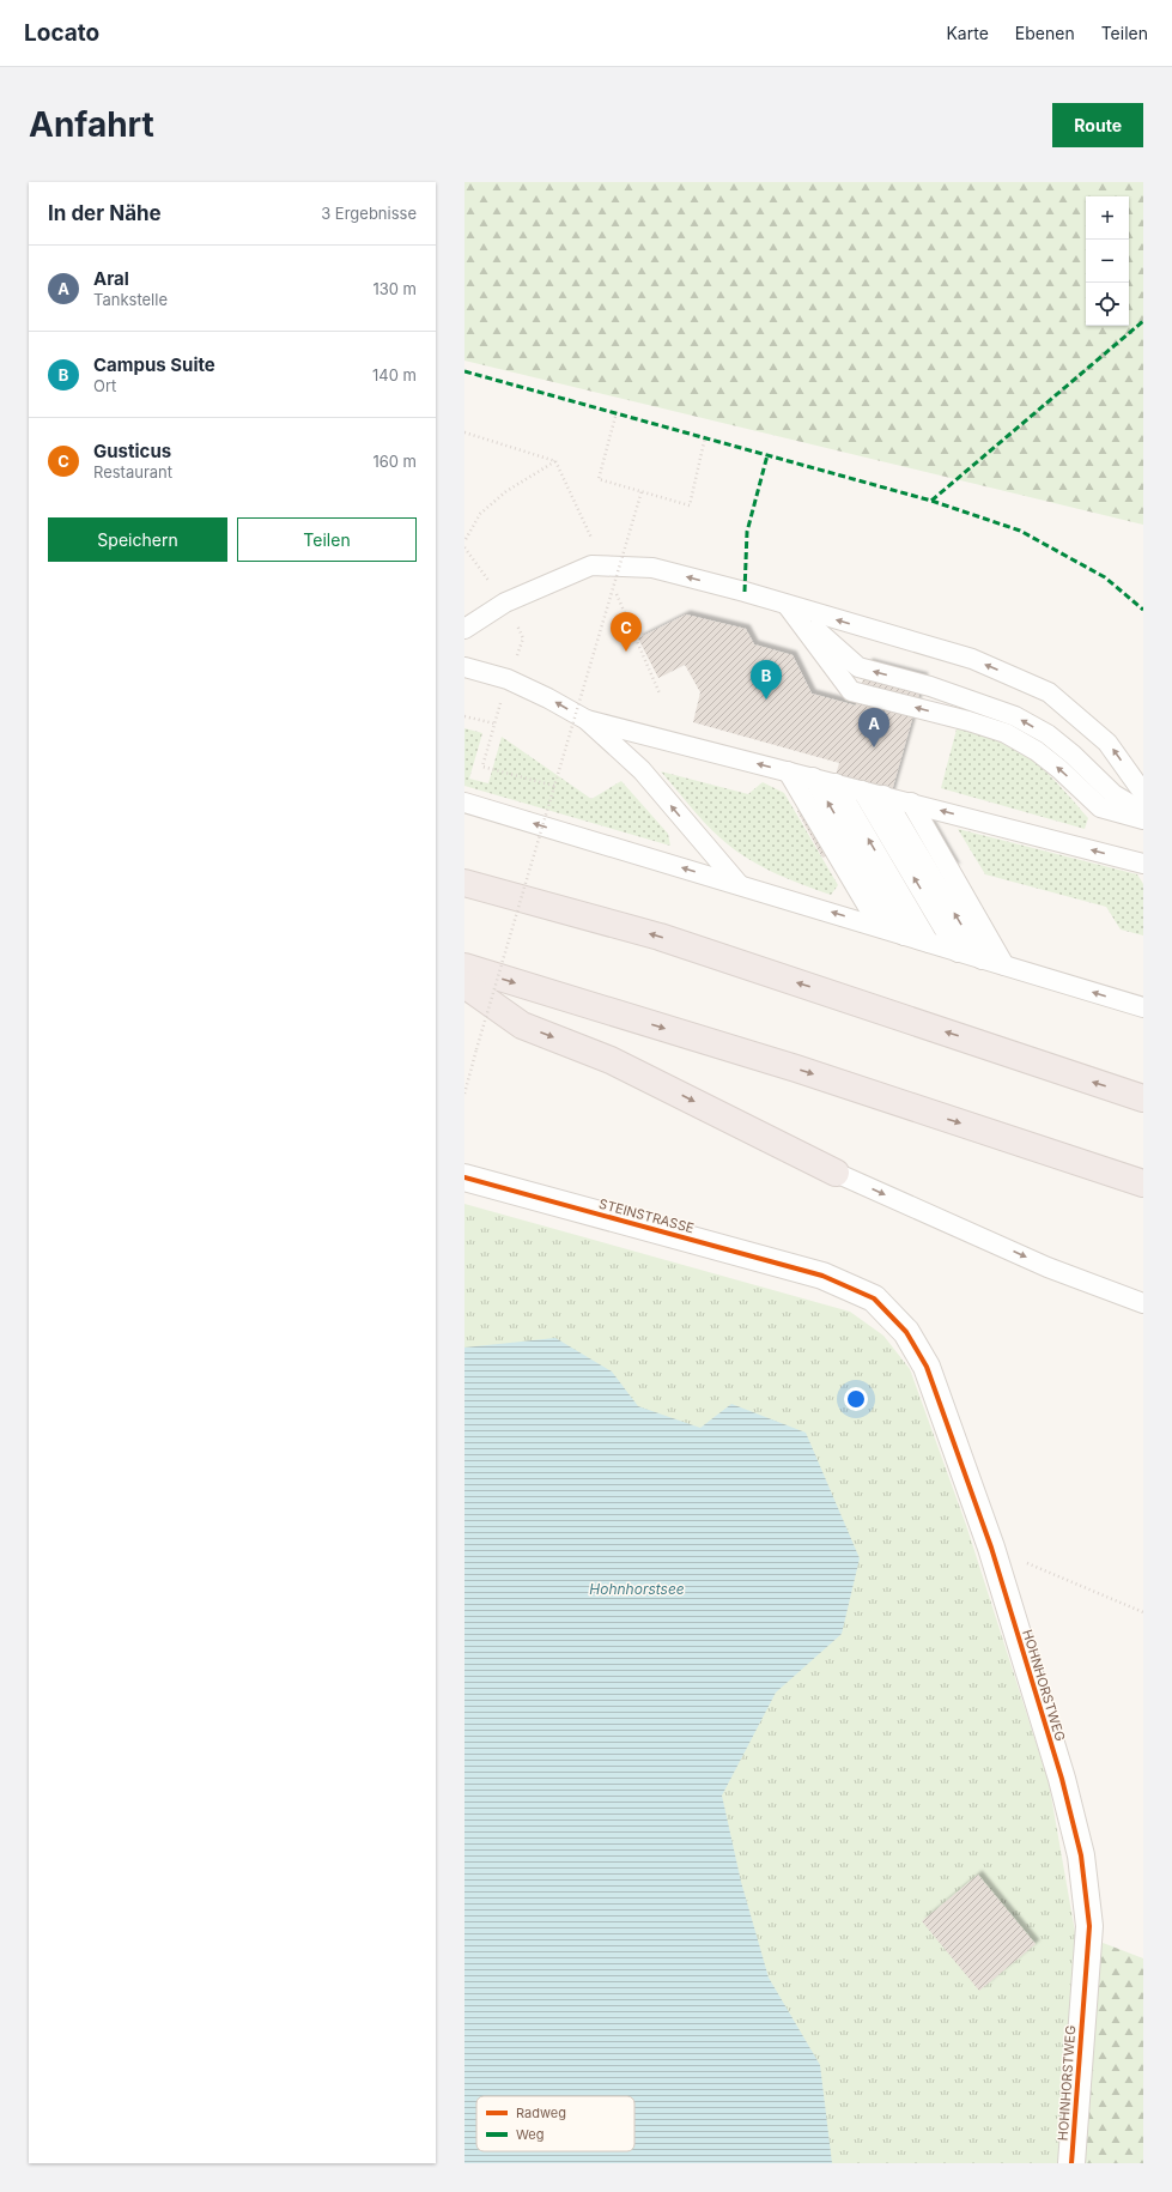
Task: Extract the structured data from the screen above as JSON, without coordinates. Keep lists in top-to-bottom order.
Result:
{
  "streets": {
    "street": ["STEINSTRASSE", "HOHNHORSTWEG"]
  },
  "crossings": [
    ["STEINSTRASSE", "HOHNHORSTWEG"]
  ],
  "water": ["Hohnhorstsee"],
  "legend": ["Radweg", "Weg"],
  "page": {
    "header": "Locato",
    "nav": ["Karte", "Ebenen", "Teilen"],
    "buttons": [
      "Route",
      ["Speichern", "Teilen"]
    ],
    "title": "Anfahrt",
    "heading": ["In der Nähe", "3 Ergebnisse"],
    "map_buttons": ["+", "−"],
    "list": [
      {
        "mark": "A",
        "name": "Aral",
        "note": "Tankstelle",
        "value": "130 m"
      },
      {
        "mark": "B",
        "name": "Campus Suite",
        "note": "Ort",
        "value": "140 m"
      },
      {
        "mark": "C",
        "name": "Gusticus",
        "note": "Restaurant",
        "value": "160 m"
      }
    ],
    "pins": ["C", "B", "A"]
  }
}
